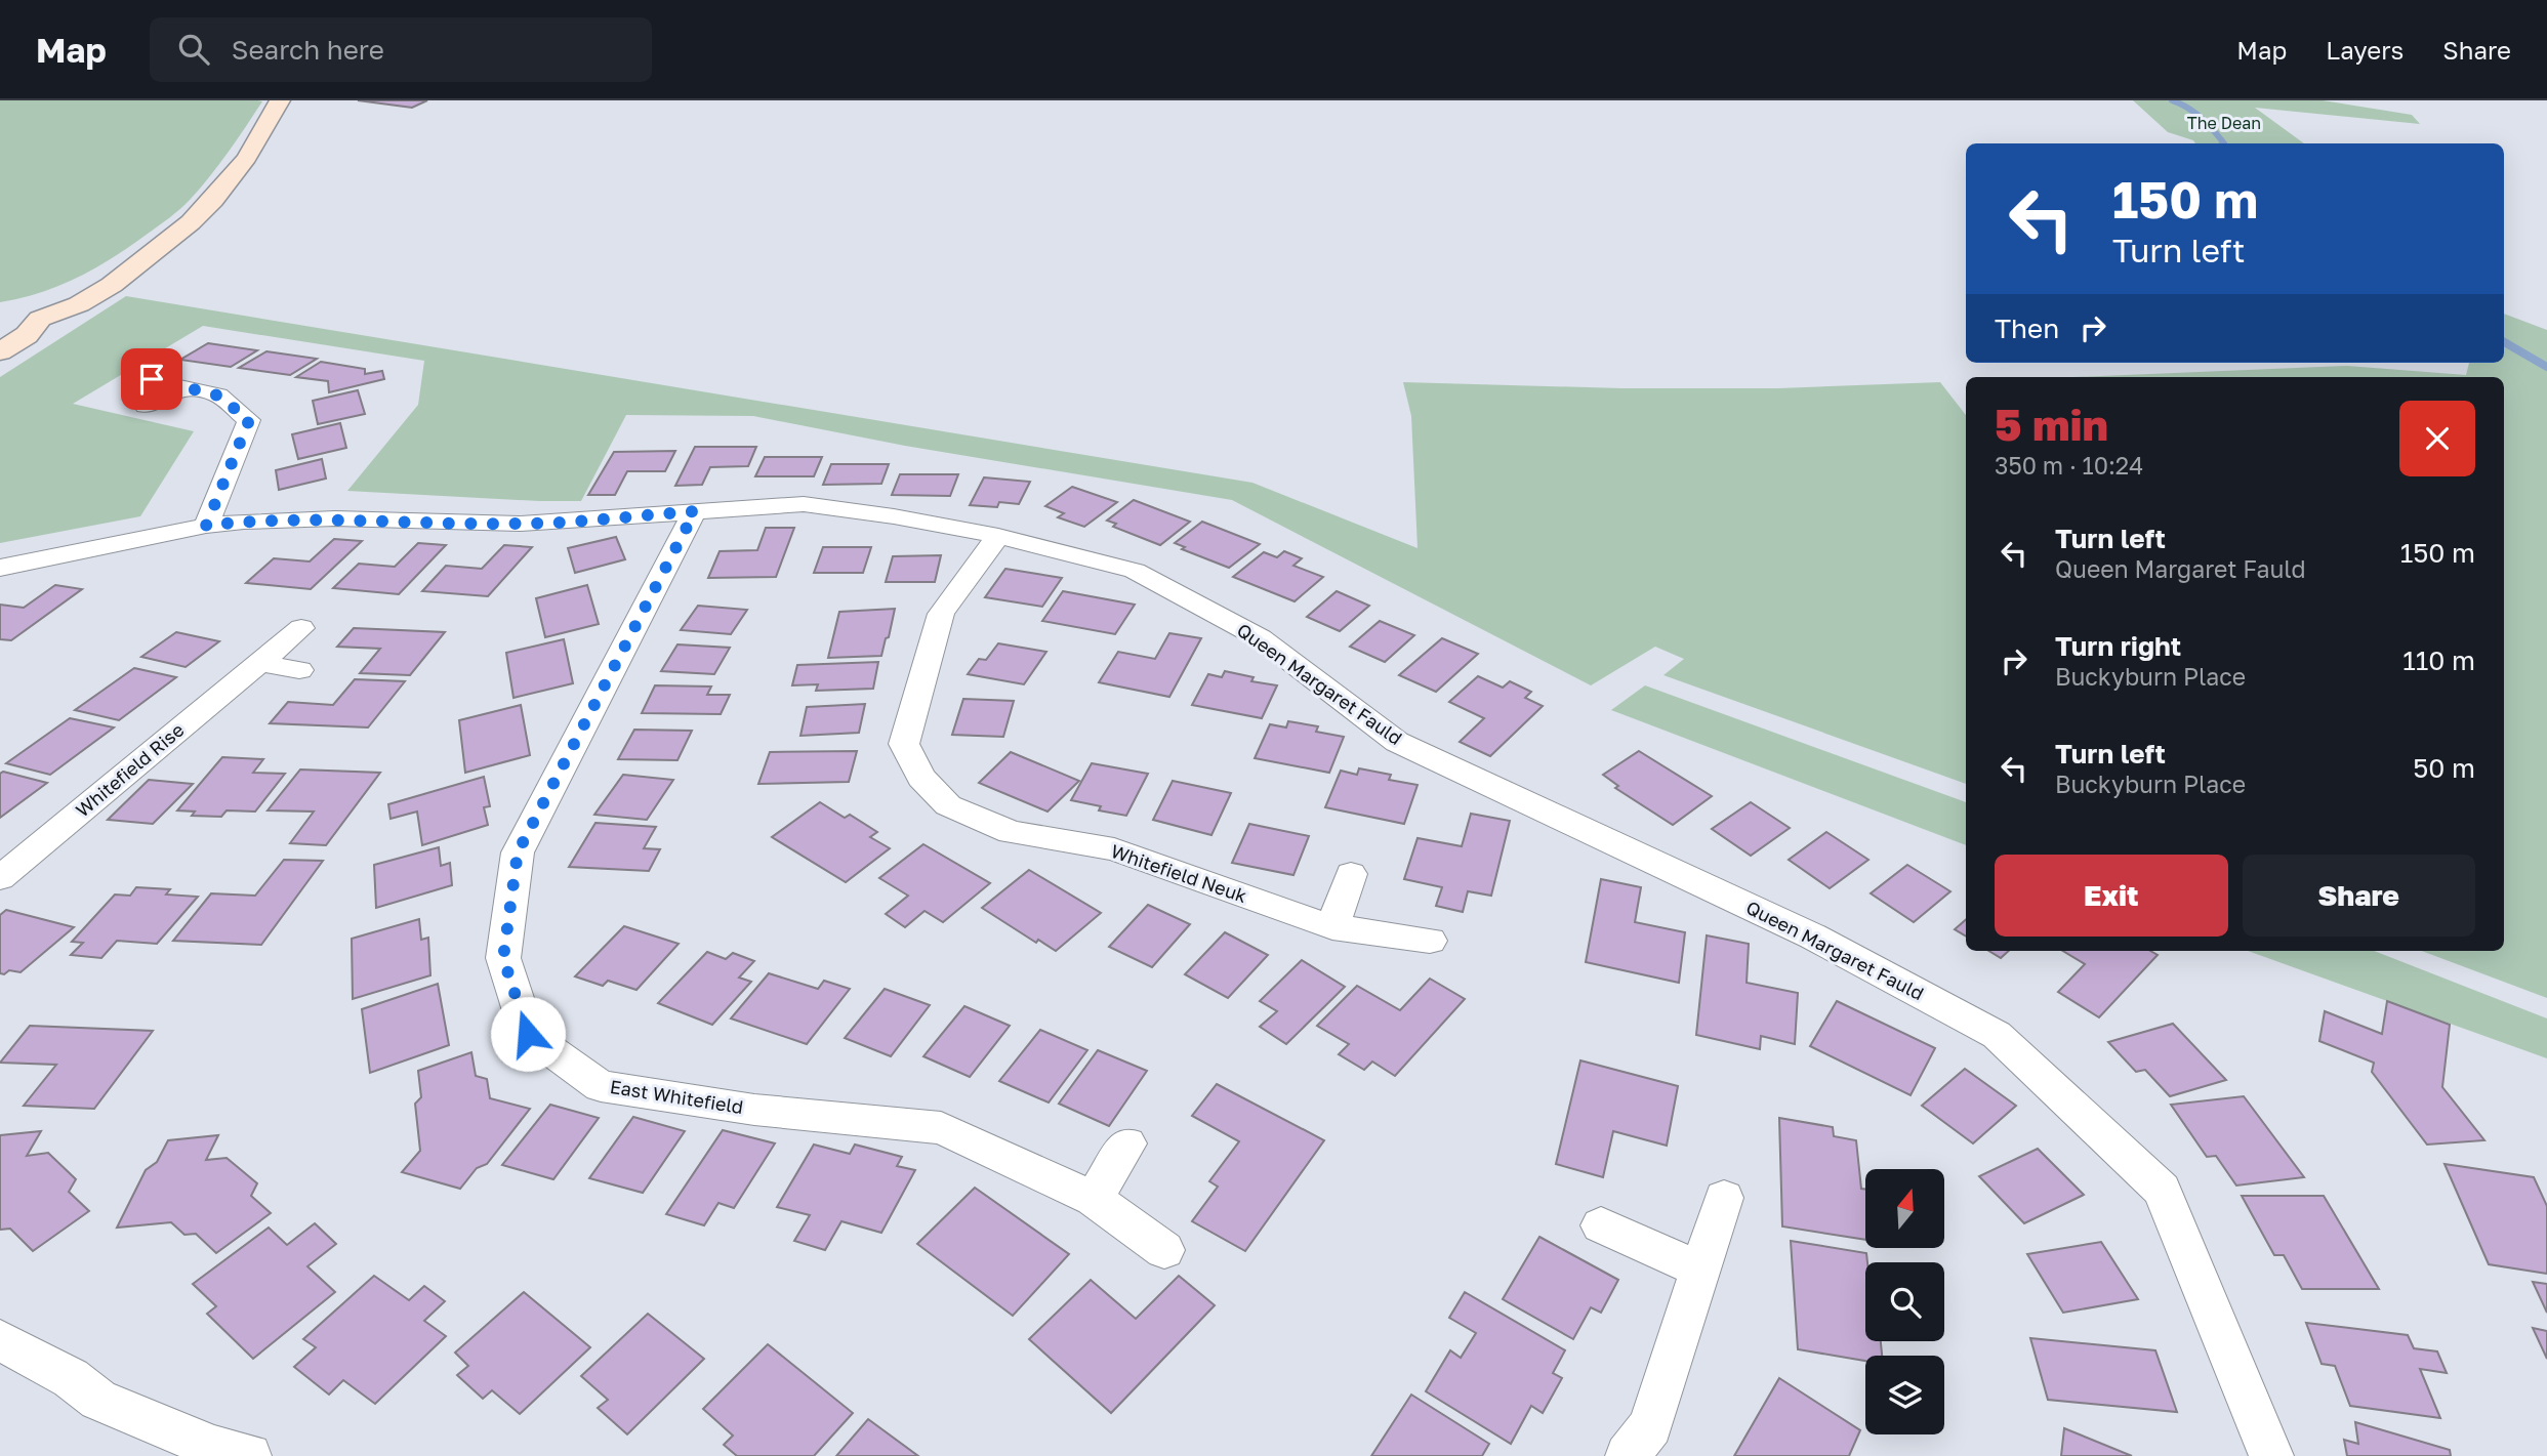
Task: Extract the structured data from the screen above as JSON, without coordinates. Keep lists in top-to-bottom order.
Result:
{
  "streets": {
    "street": [
      "Queen Margaret Fauld",
      "Whitefield Rise",
      "Whitefield Neuk",
      "East Whitefield"
    ]
  },
  "crossings": [
    ["Queen Margaret Fauld", "Whitefield Neuk"],
    ["Queen Margaret Fauld", "East Whitefield"]
  ],
  "parks": ["The Dean"],
  "north": "top",
  "page": {
    "header": "Map",
    "search": "Search here",
    "nav": ["Map", "Layers", "Share"],
    "turn": ["150 m", "Turn left"],
    "then": "Then",
    "heading": ["5 min", "350 m · 10:24"],
    "list": [
      {
        "name": "Turn left",
        "note": "Queen Margaret Fauld",
        "value": "150 m"
      },
      {
        "name": "Turn right",
        "note": "Buckyburn Place",
        "value": "110 m"
      },
      {
        "name": "Turn left",
        "note": "Buckyburn Place",
        "value": "50 m"
      }
    ],
    "buttons": ["Exit", "Share"]
  }
}
